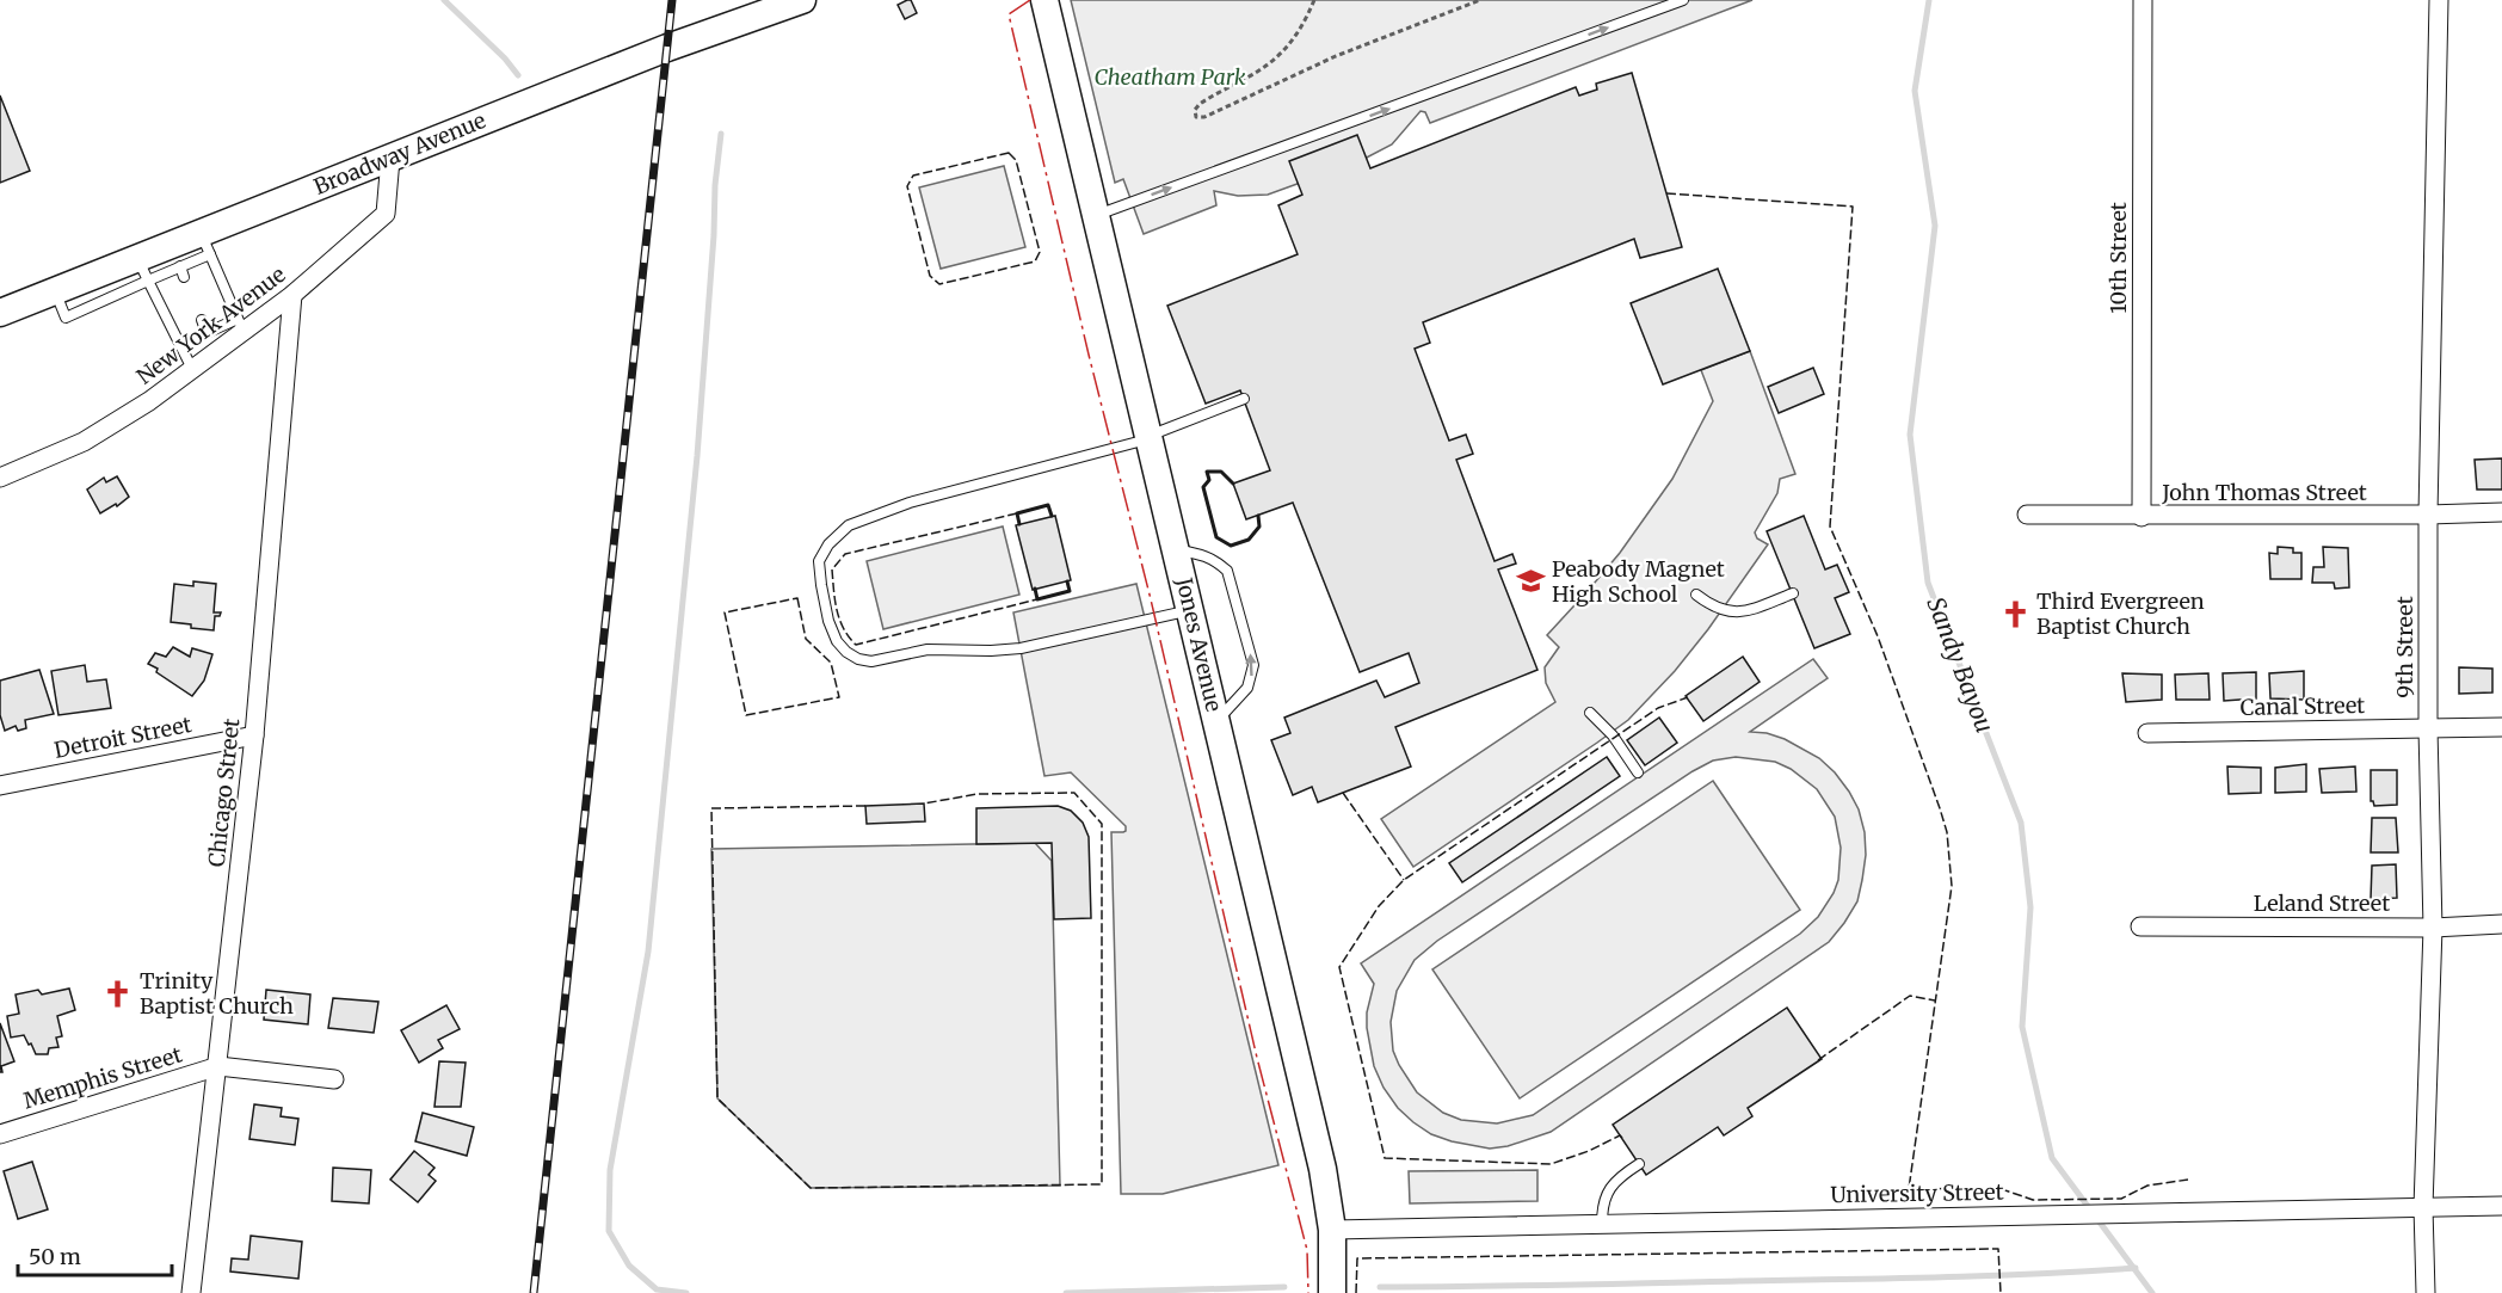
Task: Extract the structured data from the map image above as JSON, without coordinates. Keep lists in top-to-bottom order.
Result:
{
  "streets": {
    "street": [
      "Broadway Avenue",
      "10th Street",
      "New York Avenue",
      "John Thomas Street",
      "Jones Avenue",
      "9th Street",
      "Canal Street",
      "Detroit Street",
      "Chicago Street",
      "Leland Street",
      "Memphis Street",
      "University Street"
    ]
  },
  "crossings": [
    ["Broadway Avenue", "New York Avenue"],
    ["10th Street", "John Thomas Street"],
    ["New York Avenue", "Chicago Street"],
    ["John Thomas Street", "9th Street"],
    ["Jones Avenue", "University Street"],
    ["9th Street", "Canal Street"],
    ["9th Street", "Leland Street"],
    ["9th Street", "University Street"],
    ["Detroit Street", "Chicago Street"],
    ["Chicago Street", "Memphis Street"]
  ],
  "water": ["Sandy Bayou"],
  "parks": ["Cheatham Park"],
  "places": {
    "school or university": ["Peabody Magnet High School"],
    "church": ["Third Evergreen Baptist Church", "Trinity Baptist Church"]
  },
  "scale_bar": "50 m"
}
